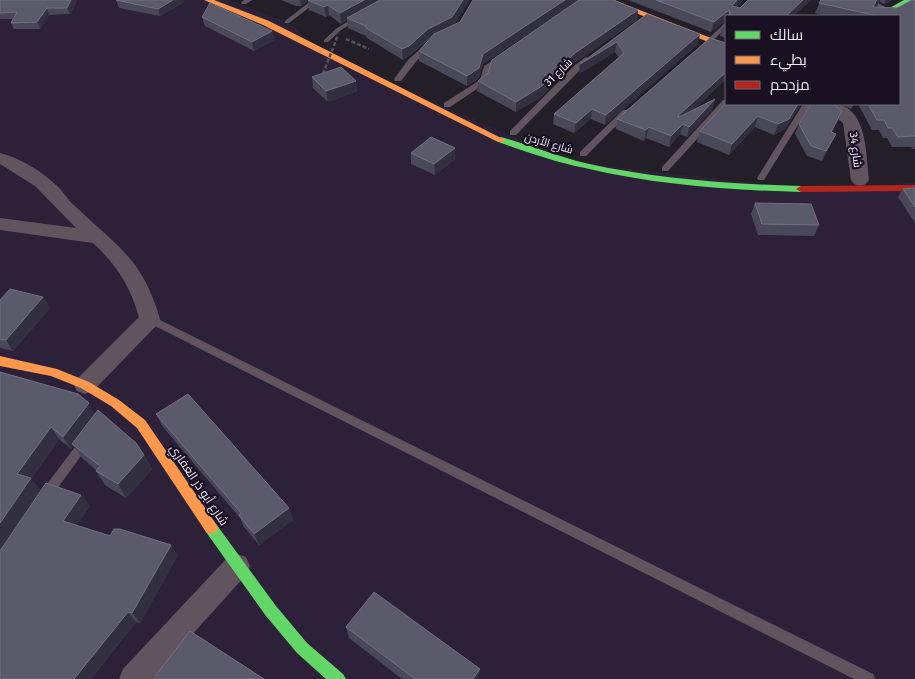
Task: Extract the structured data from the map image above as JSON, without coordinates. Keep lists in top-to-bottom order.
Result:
{
  "streets": {
    "main road": ["شارع الأردن", "شارع أبو ذر الغفاري"],
    "street": ["شارع 34"],
    "lane": ["شارع 31"]
  },
  "crossings": [
    ["شارع 31", "شارع الأردن"],
    ["شارع الأردن", "شارع 34"]
  ],
  "legend": ["سالك", "بطيء", "مزدحم"]
}
